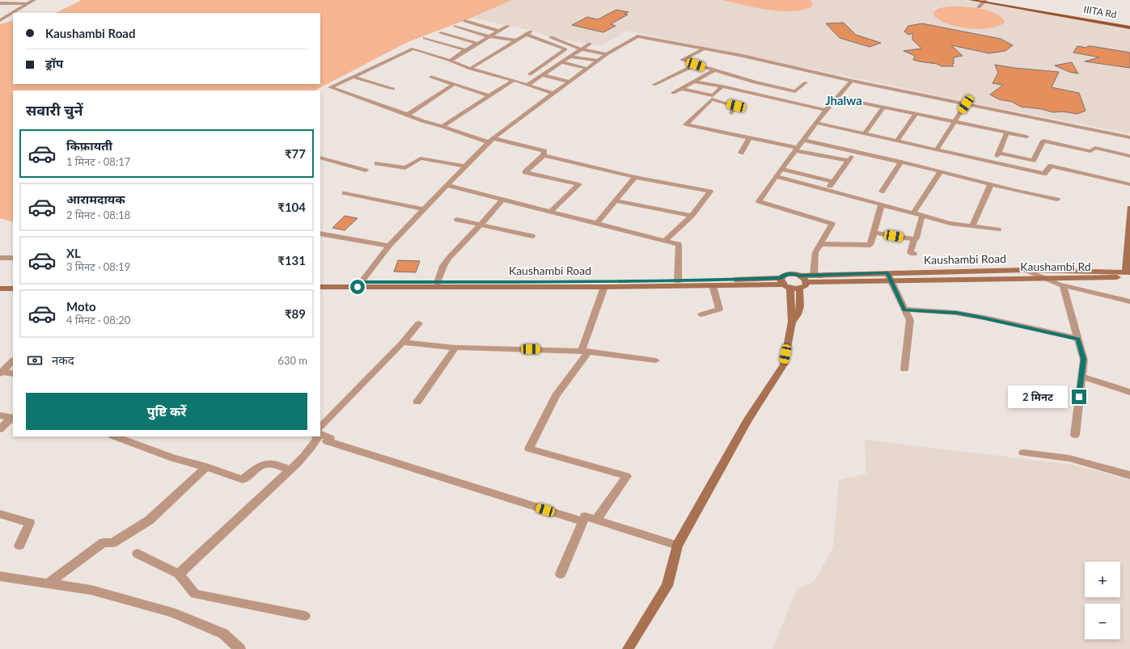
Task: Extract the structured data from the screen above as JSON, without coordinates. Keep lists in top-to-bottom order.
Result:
{
  "streets": {
    "main road": ["IIITA Rd", "Kaushambi Road", "Kaushambi Rd"]
  },
  "crossings": [
    ["Kaushambi Road", "Kaushambi Rd"]
  ],
  "districts": ["Jhalwa"],
  "page": {
    "banner": ["Kaushambi Road", "ड्रॉप"],
    "heading": "सवारी चुनें",
    "list": [
      {
        "name": "किफ़ायती",
        "note": "1 मिनट · 08:17",
        "value": "₹77"
      },
      {
        "name": "आरामदायक",
        "note": "2 मिनट · 08:18",
        "value": "₹104"
      },
      {
        "name": "XL",
        "note": "3 मिनट · 08:19",
        "value": "₹131"
      },
      {
        "name": "Moto",
        "note": "4 मिनट · 08:20",
        "value": "₹89"
      }
    ],
    "pay": ["नकद", "630 m"],
    "bubble": "2 मिनट",
    "buttons": "पुष्टि करें",
    "map_buttons": ["+", "−"]
  }
}
